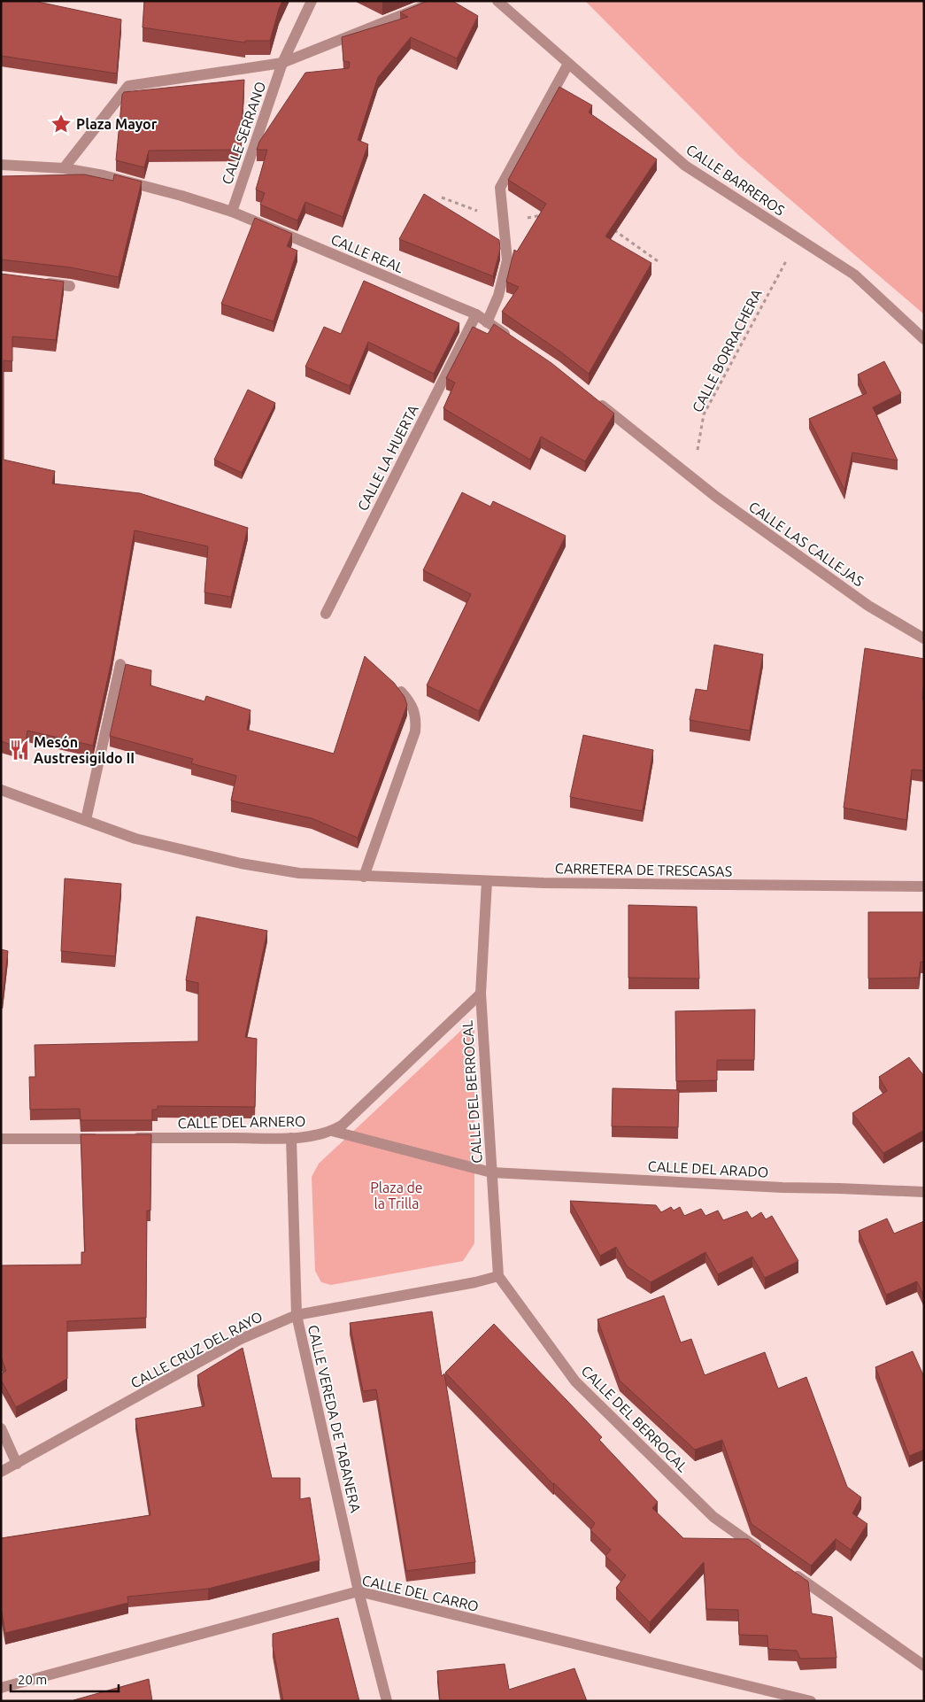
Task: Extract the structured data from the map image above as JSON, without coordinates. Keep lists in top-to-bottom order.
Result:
{
  "streets": {
    "street": [
      "CALLE SERRANO",
      "CALLE BARREROS",
      "CALLE REAL",
      "CALLE LA HUERTA",
      "CALLE LAS CALLEJAS",
      "CARRETERA DE TRESCASAS",
      "CALLE DEL BERROCAL",
      "CALLE DEL ARNERO",
      "CALLE DEL ARADO",
      "CALLE CRUZ DEL RAYO",
      "CALLE VEREDA DE TABANERA",
      "CALLE DEL CARRO"
    ],
    "path": ["CALLE BORRACHERA"]
  },
  "crossings": [
    ["CALLE SERRANO", "CALLE REAL"],
    ["CALLE BARREROS", "CALLE BORRACHERA"],
    ["CALLE REAL", "CALLE LA HUERTA"],
    ["CALLE BORRACHERA", "CALLE LAS CALLEJAS"],
    ["CARRETERA DE TRESCASAS", "CALLE DEL BERROCAL"],
    ["CALLE DEL BERROCAL", "CALLE DEL ARNERO"],
    ["CALLE DEL BERROCAL", "CALLE DEL ARADO"],
    ["CALLE DEL BERROCAL", "CALLE CRUZ DEL RAYO"],
    ["CALLE DEL ARNERO", "CALLE VEREDA DE TABANERA"],
    ["CALLE CRUZ DEL RAYO", "CALLE VEREDA DE TABANERA"],
    ["CALLE VEREDA DE TABANERA", "CALLE DEL CARRO"]
  ],
  "parks": ["Plaza de la Trilla"],
  "places": {
    "place": ["Plaza Mayor"],
    "restaurant": ["Mesón Austresigildo II"]
  },
  "scale_bar": "20 m"
}
